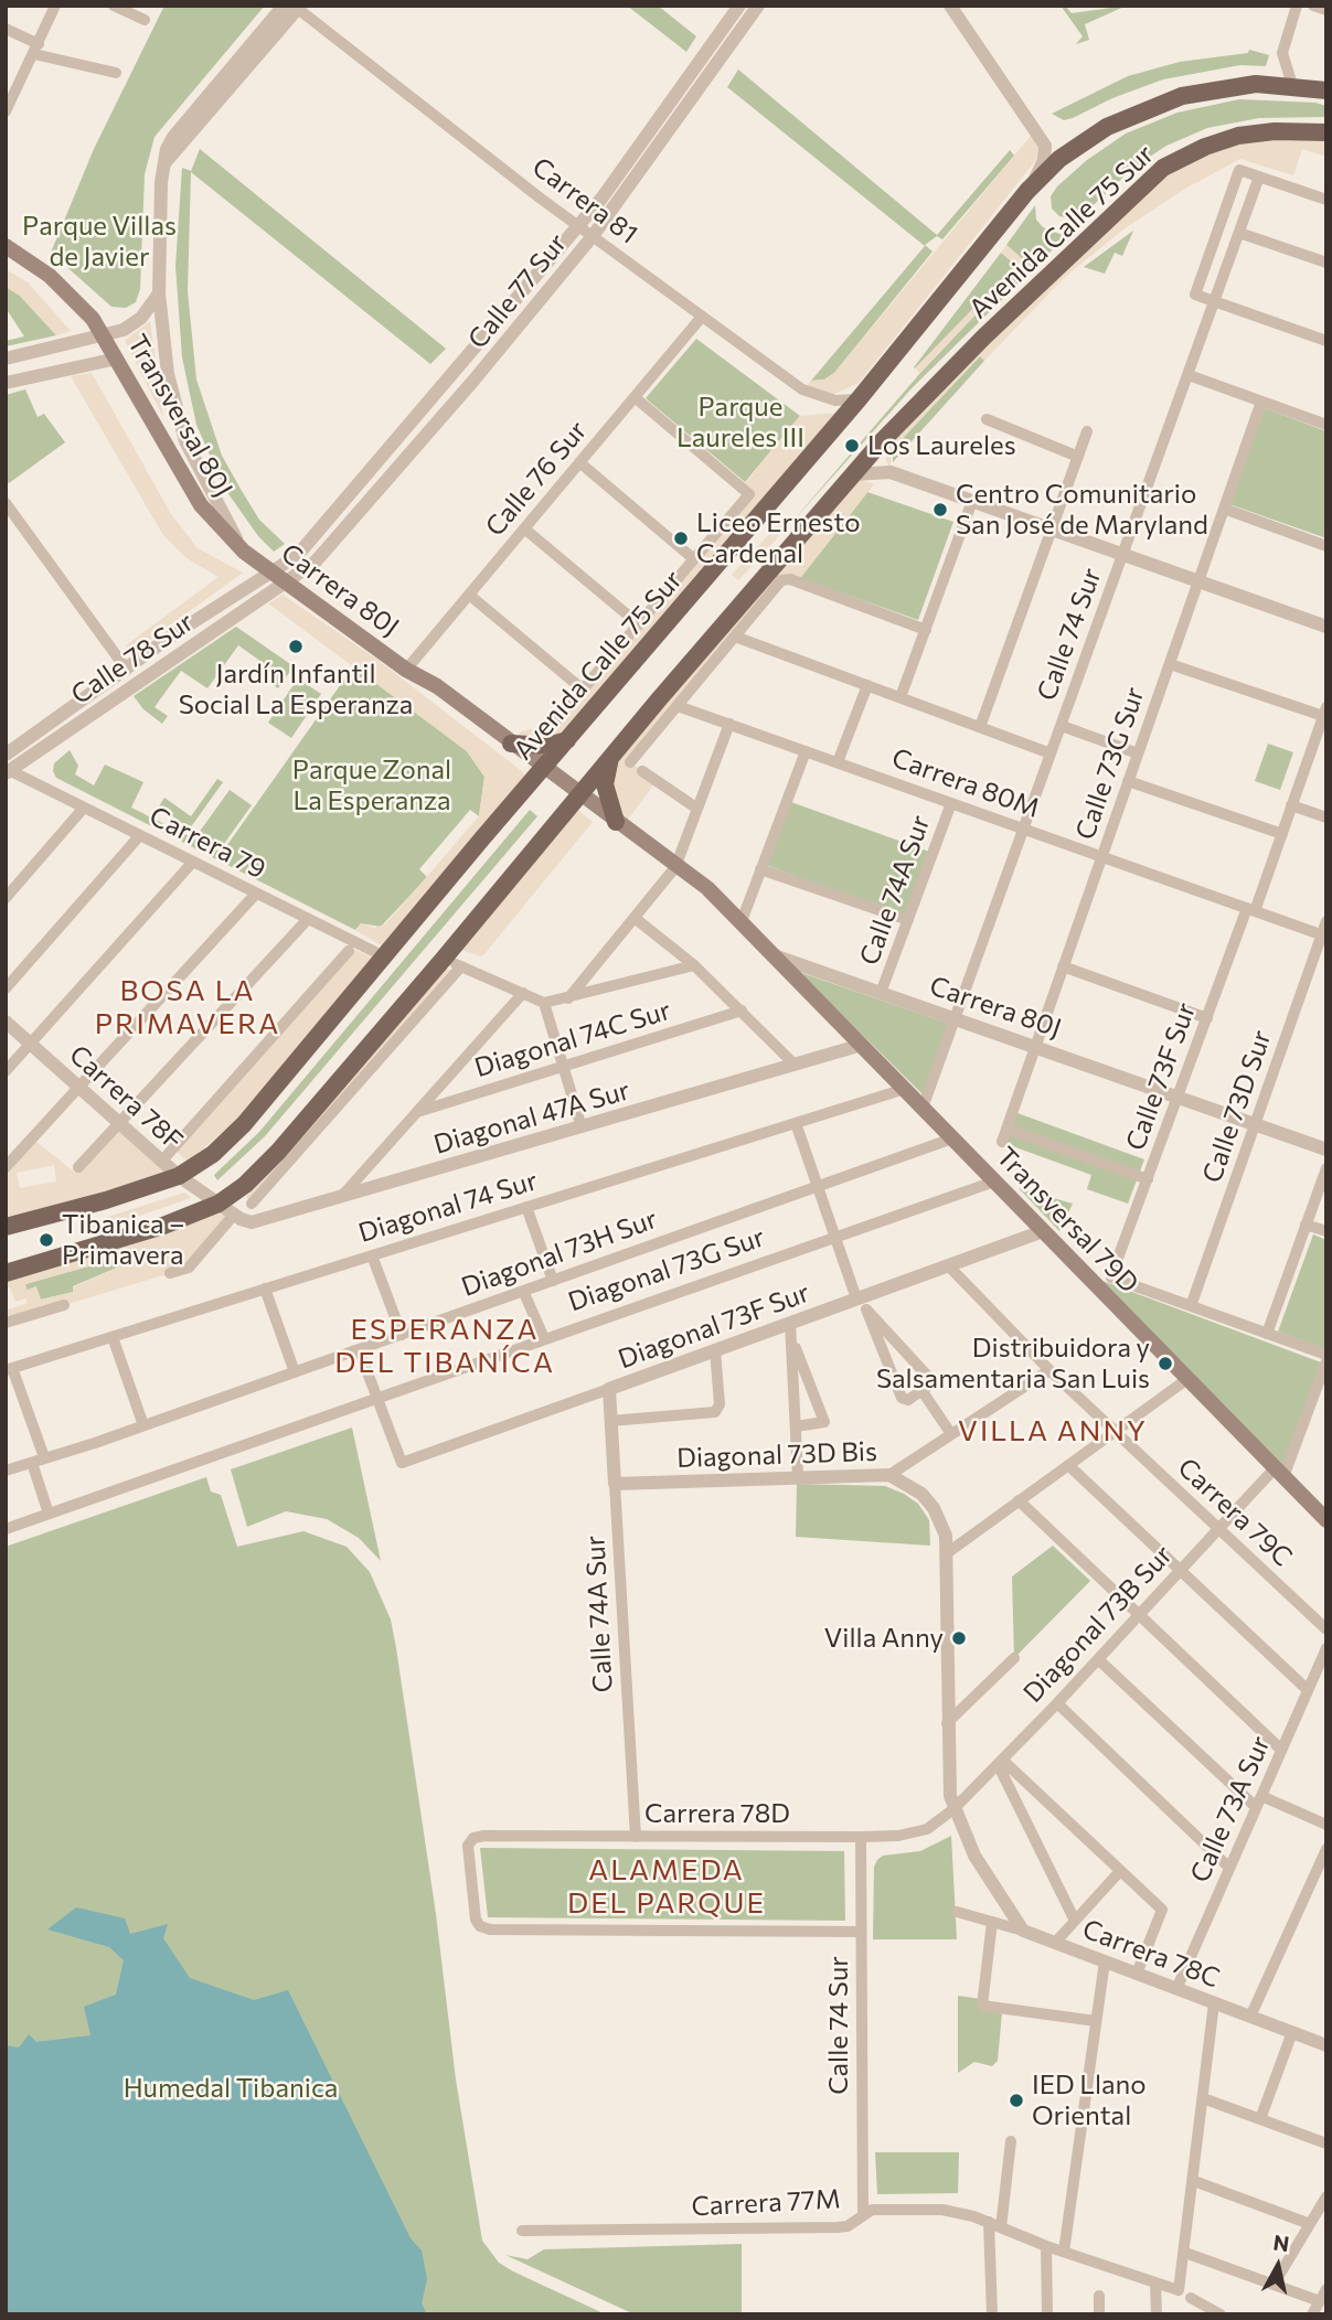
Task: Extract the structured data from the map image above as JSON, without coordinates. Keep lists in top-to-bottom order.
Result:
{
  "streets": {
    "main road": [
      "Avenida Calle 75 Sur",
      "Transversal 80J",
      "Carrera 80J",
      "Transversal 79D"
    ],
    "street": [
      "Carrera 81",
      "Calle 77 Sur",
      "Calle 76 Sur",
      "Calle 74 Sur",
      "Calle 78 Sur",
      "Calle 73G Sur",
      "Carrera 80M",
      "Carrera 79",
      "Calle 74A Sur",
      "Diagonal 74C Sur",
      "Calle 73F Sur",
      "Carrera 78F",
      "Calle 73D Sur",
      "Diagonal 47A Sur",
      "Diagonal 74 Sur",
      "Diagonal 73H Sur",
      "Diagonal 73G Sur",
      "Diagonal 73F Sur",
      "Diagonal 73D Bis",
      "Carrera 79C",
      "Diagonal 73B Sur",
      "Calle 73A Sur",
      "Carrera 78D",
      "Carrera 78C",
      "Carrera 77M"
    ]
  },
  "crossings": [
    ["Carrera 81", "Avenida Calle 75 Sur"],
    ["Carrera 81", "Calle 77 Sur"],
    ["Carrera 81", "Calle 76 Sur"],
    ["Avenida Calle 75 Sur", "Carrera 80J"],
    ["Avenida Calle 75 Sur", "Carrera 79"],
    ["Avenida Calle 75 Sur", "Carrera 78F"],
    ["Avenida Calle 75 Sur", "Diagonal 47A Sur"],
    ["Calle 77 Sur", "Carrera 80J"],
    ["Calle 77 Sur", "Calle 78 Sur"],
    ["Transversal 80J", "Carrera 80J"],
    ["Calle 76 Sur", "Carrera 80J"],
    ["Carrera 80J", "Calle 74 Sur"],
    ["Carrera 80J", "Calle 78 Sur"],
    ["Carrera 80J", "Calle 73G Sur"],
    ["Carrera 80J", "Calle 74A Sur"],
    ["Carrera 80J", "Calle 73F Sur"],
    ["Carrera 80J", "Calle 73D Sur"],
    ["Carrera 80J", "Transversal 79D"],
    ["Calle 74 Sur", "Carrera 80M"],
    ["Calle 74 Sur", "Transversal 79D"],
    ["Calle 74 Sur", "Carrera 78D"],
    ["Calle 74 Sur", "Carrera 77M"],
    ["Calle 78 Sur", "Carrera 79"],
    ["Calle 73G Sur", "Carrera 80M"],
    ["Carrera 80M", "Calle 74A Sur"],
    ["Carrera 80M", "Calle 73F Sur"],
    ["Carrera 80M", "Calle 73D Sur"],
    ["Calle 74A Sur", "Diagonal 73F Sur"],
    ["Calle 74A Sur", "Diagonal 73D Bis"],
    ["Calle 74A Sur", "Carrera 78D"],
    ["Carrera 78F", "Diagonal 47A Sur"],
    ["Diagonal 47A Sur", "Transversal 79D"],
    ["Diagonal 74 Sur", "Transversal 79D"],
    ["Transversal 79D", "Diagonal 73H Sur"],
    ["Transversal 79D", "Diagonal 73G Sur"],
    ["Transversal 79D", "Diagonal 73F Sur"],
    ["Transversal 79D", "Diagonal 73B Sur"],
    ["Diagonal 73G Sur", "Diagonal 73F Sur"],
    ["Diagonal 73F Sur", "Carrera 79C"],
    ["Diagonal 73D Bis", "Carrera 79C"],
    ["Carrera 79C", "Diagonal 73B Sur"],
    ["Diagonal 73B Sur", "Carrera 78D"],
    ["Calle 73A Sur", "Carrera 78C"]
  ],
  "districts": [
    "BOSA LA PRIMAVERA",
    "ESPERANZA DEL TIBANÍCA",
    "VILLA ANNY",
    "ALAMEDA DEL PARQUE"
  ],
  "parks": [
    "Parque Villas de Javier",
    "Parque Laureles III",
    "Parque Zonal La Esperanza",
    "Humedal Tibanica"
  ],
  "places": [
    "Los Laureles",
    "Centro Comunitario San José de Maryland",
    "Liceo Ernesto Cardenal",
    "Jardín Infantil Social La Esperanza",
    "Tibanica – Primavera",
    "Distribuidora y Salsamentaria San Luis",
    "Villa Anny",
    "IED Llano Oriental"
  ],
  "north": "top"
}
